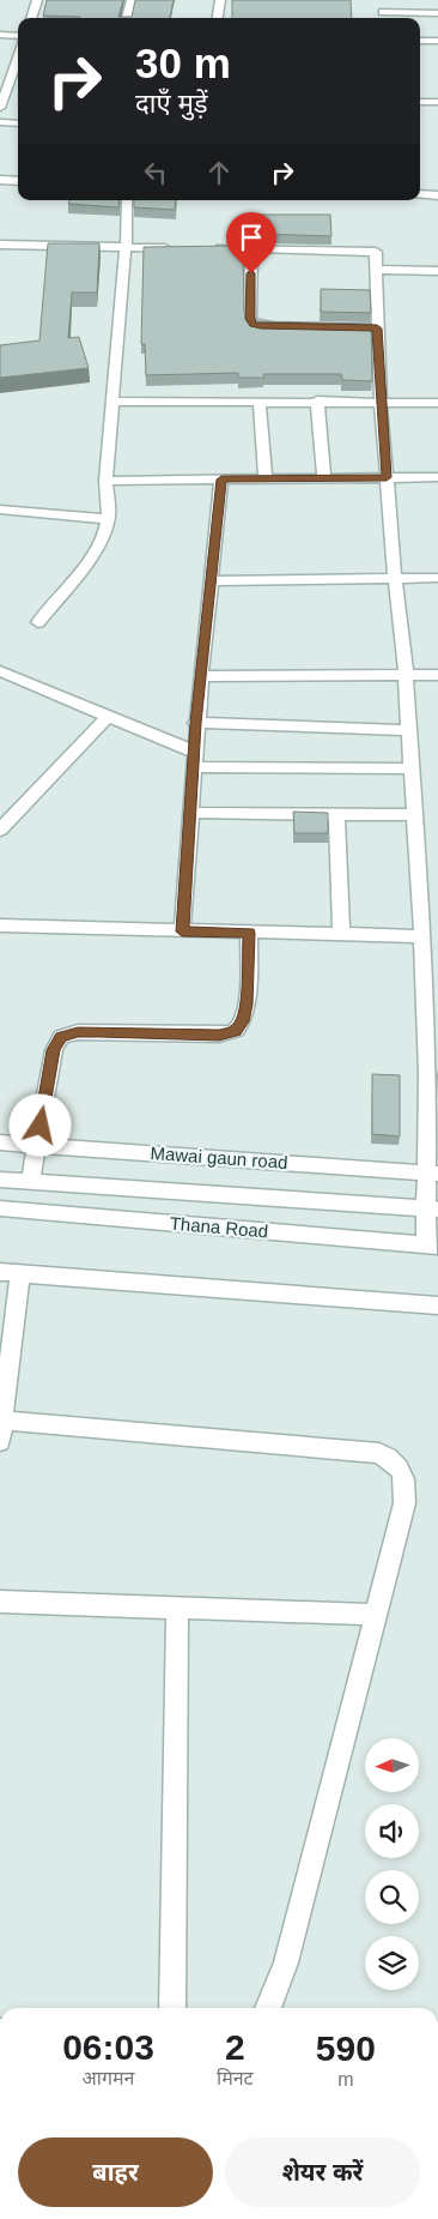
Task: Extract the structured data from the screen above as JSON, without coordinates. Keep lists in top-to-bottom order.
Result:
{
  "streets": {
    "street": ["Mawai gaun road", "Thana Road"]
  },
  "north": "left",
  "page": {
    "turn": ["30 m", "दाएँ मुड़ें"],
    "eta": [
      "06:03",
      "आगमन",
      "2",
      "मिनट",
      "590",
      "m"
    ],
    "buttons": ["बाहर", "शेयर करें"]
  }
}
